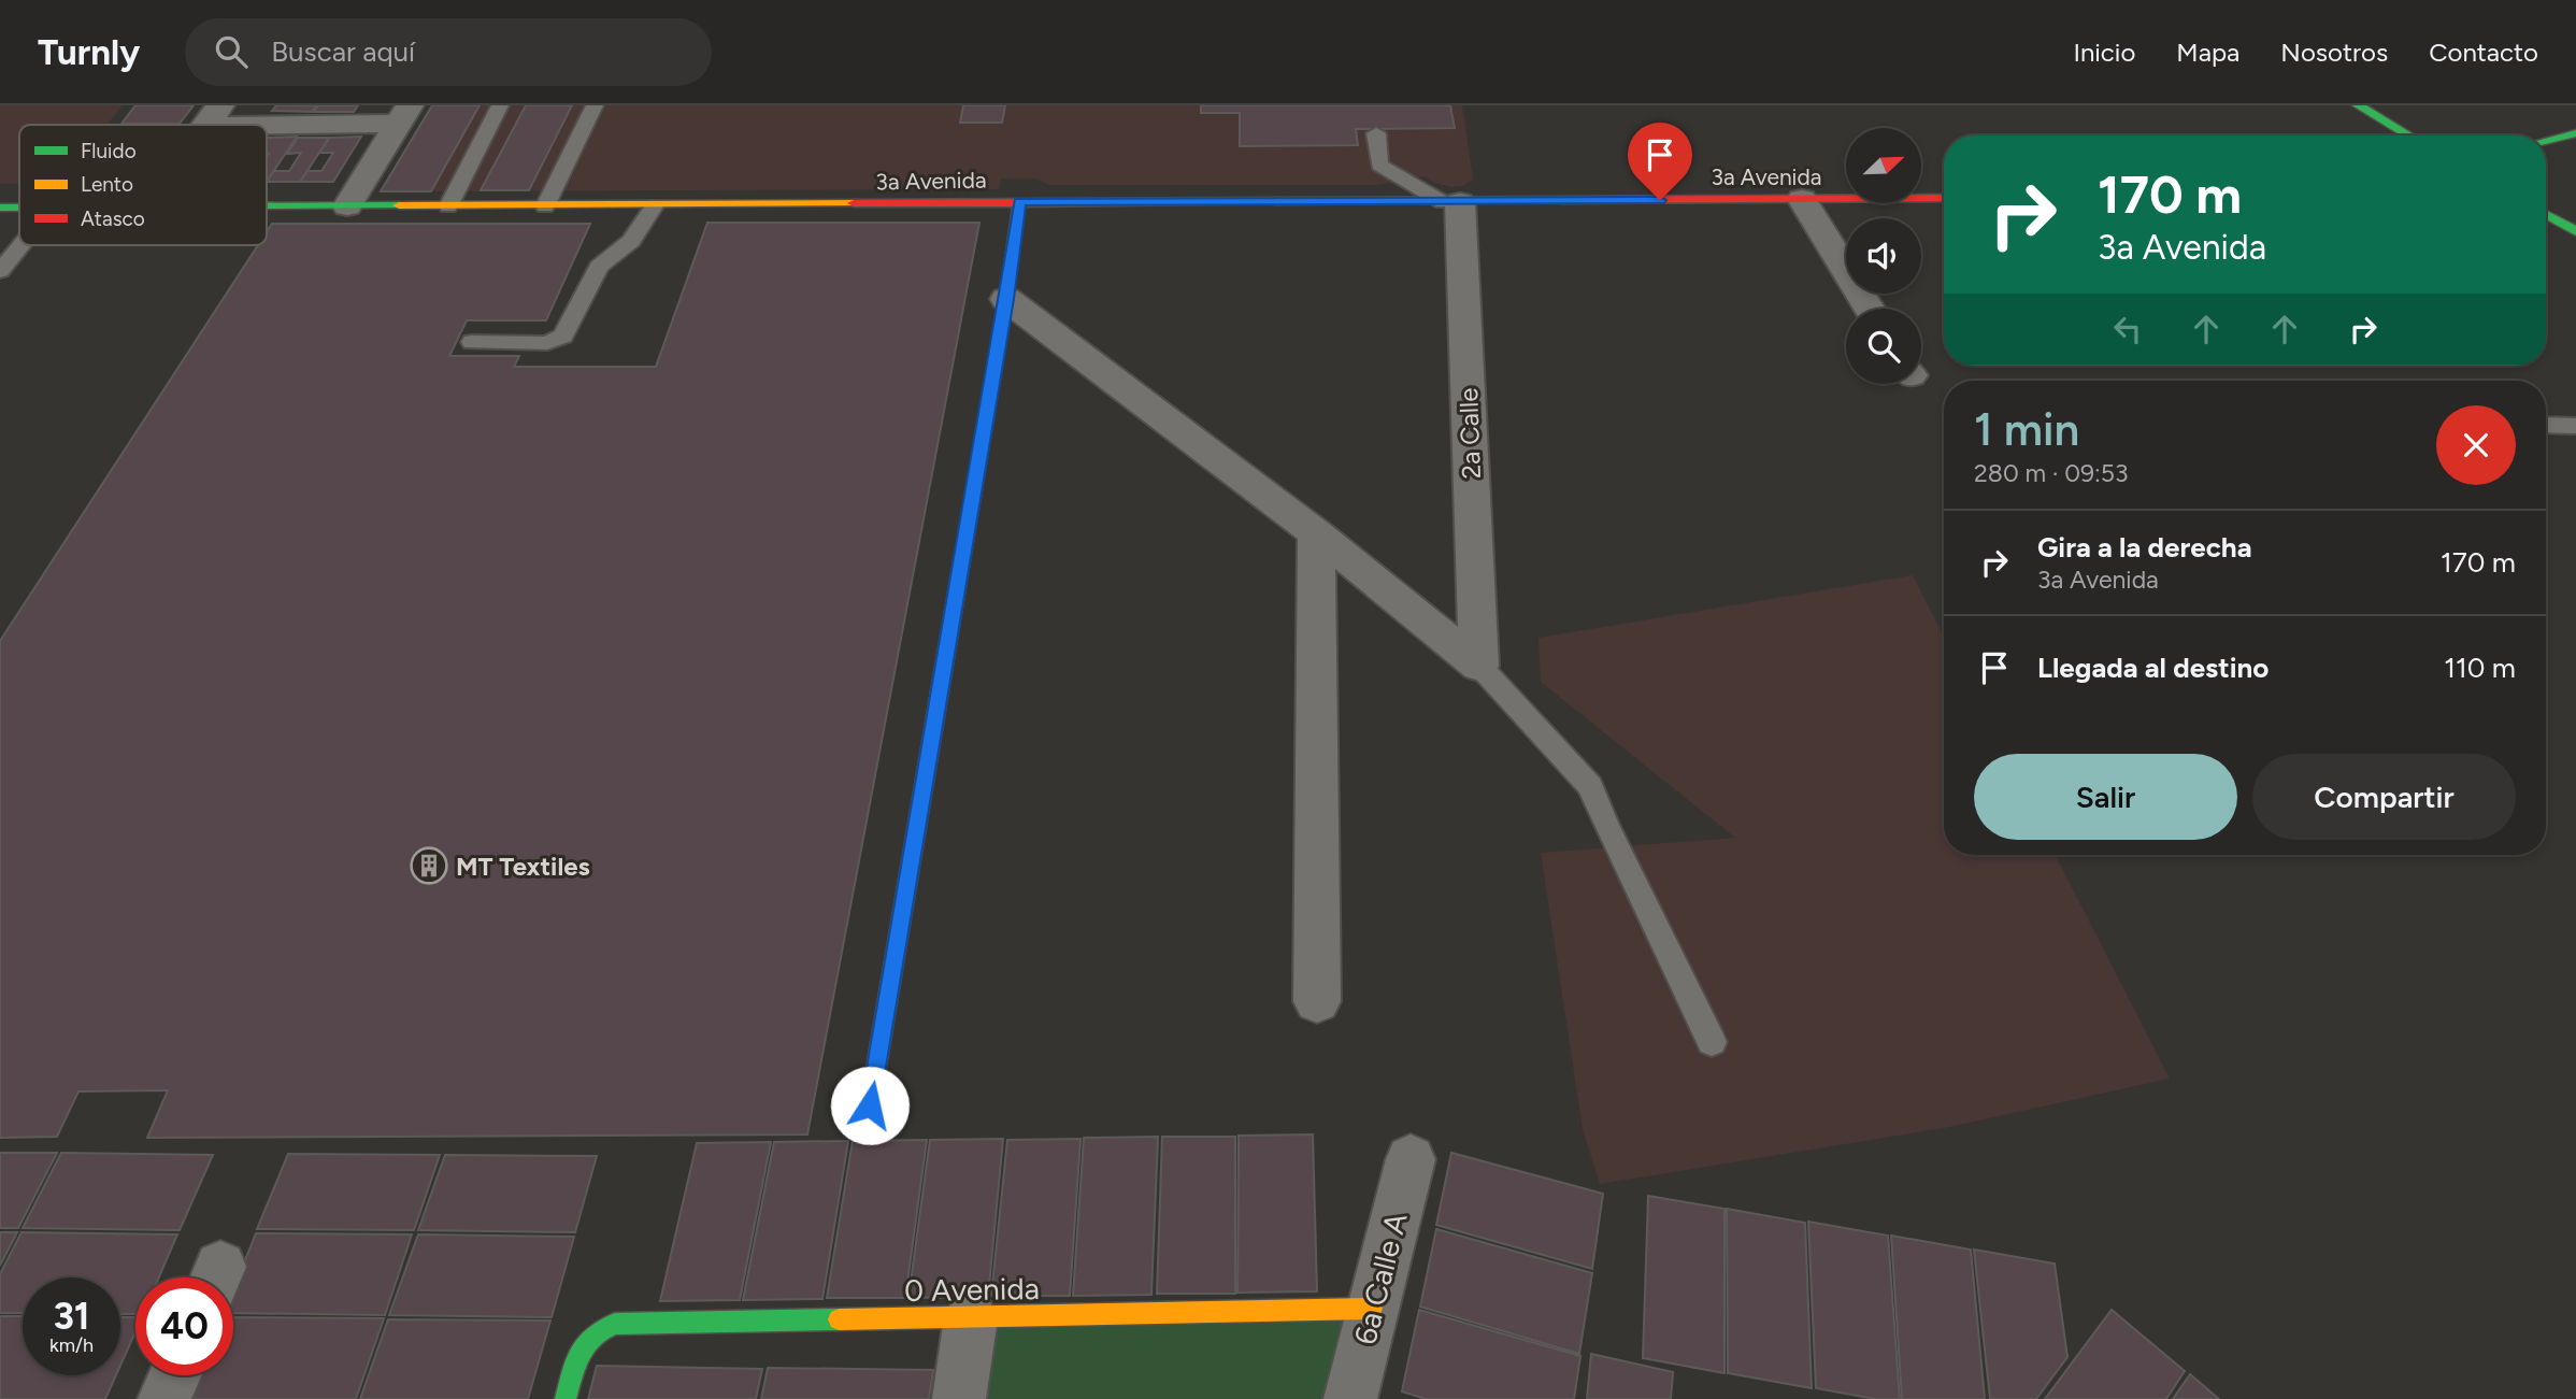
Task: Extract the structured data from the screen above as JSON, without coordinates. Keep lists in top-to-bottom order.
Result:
{
  "streets": {
    "street": [
      "3a Avenida",
      "2a Calle",
      "6a Calle A",
      "0 Avenida"
    ]
  },
  "crossings": [
    ["3a Avenida", "2a Calle"],
    ["6a Calle A", "0 Avenida"]
  ],
  "places": {
    "building": ["MT Textiles"]
  },
  "legend": ["Fluido", "Lento", "Atasco"],
  "north": "top right",
  "page": {
    "header": "Turnly",
    "search": "Buscar aquí",
    "nav": [
      "Inicio",
      "Mapa",
      "Nosotros",
      "Contacto"
    ],
    "turn": ["170 m", "3a Avenida"],
    "heading": ["1 min", "280 m · 09:53"],
    "list": [
      {
        "name": "Gira a la derecha",
        "note": "3a Avenida",
        "value": "170 m"
      },
      {
        "name": "Llegada al destino",
        "value": "110 m"
      }
    ],
    "buttons": ["Salir", "Compartir"],
    "speed": "31 km/h",
    "limit": "40"
  }
}
